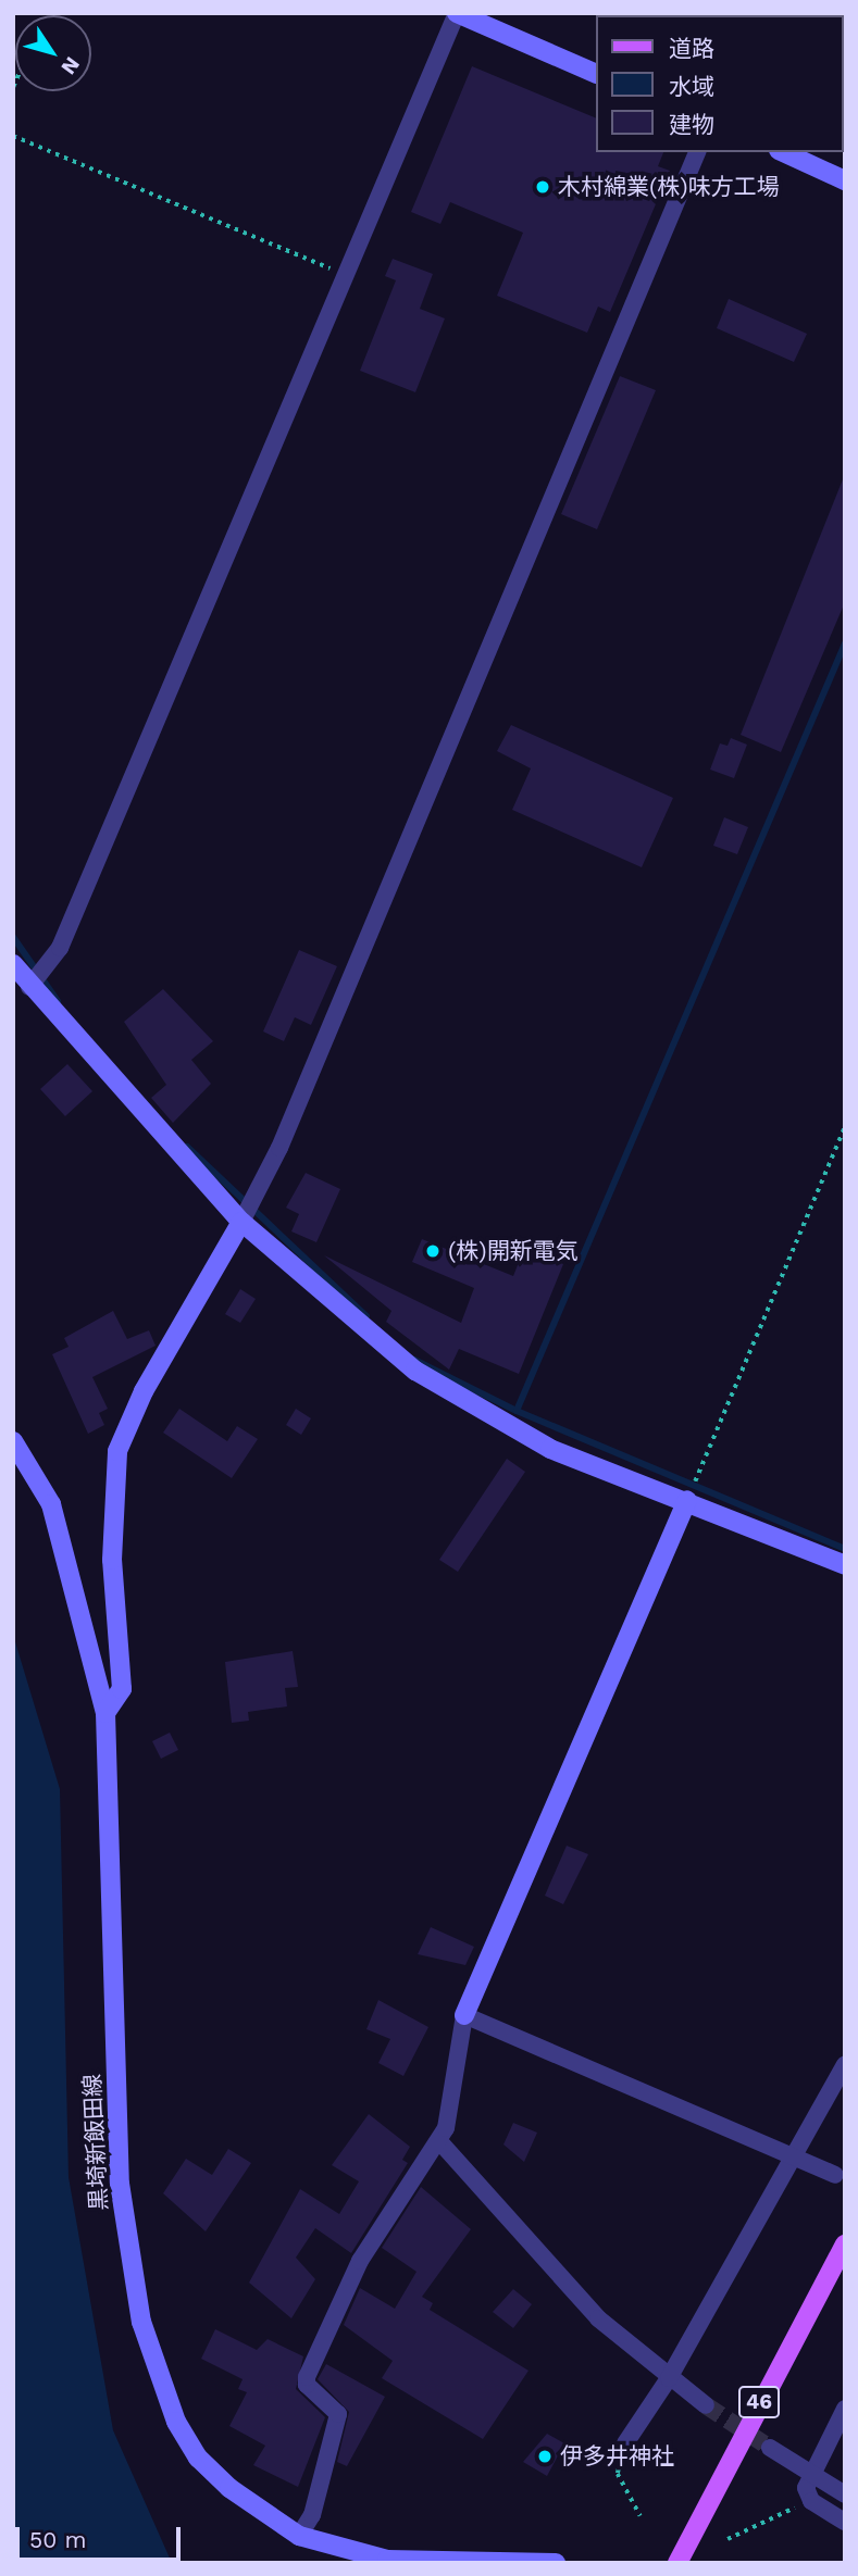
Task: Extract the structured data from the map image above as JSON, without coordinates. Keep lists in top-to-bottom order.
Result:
{
  "streets": {
    "main road": ["46"],
    "street": ["黒埼新飯田線"]
  },
  "places": ["木村綿業(株)味方工場", "(株)開新電気", "伊多井神社"],
  "legend": ["道路", "水域", "建物"],
  "scale_bar": "50 m",
  "north": "bottom right"
}
